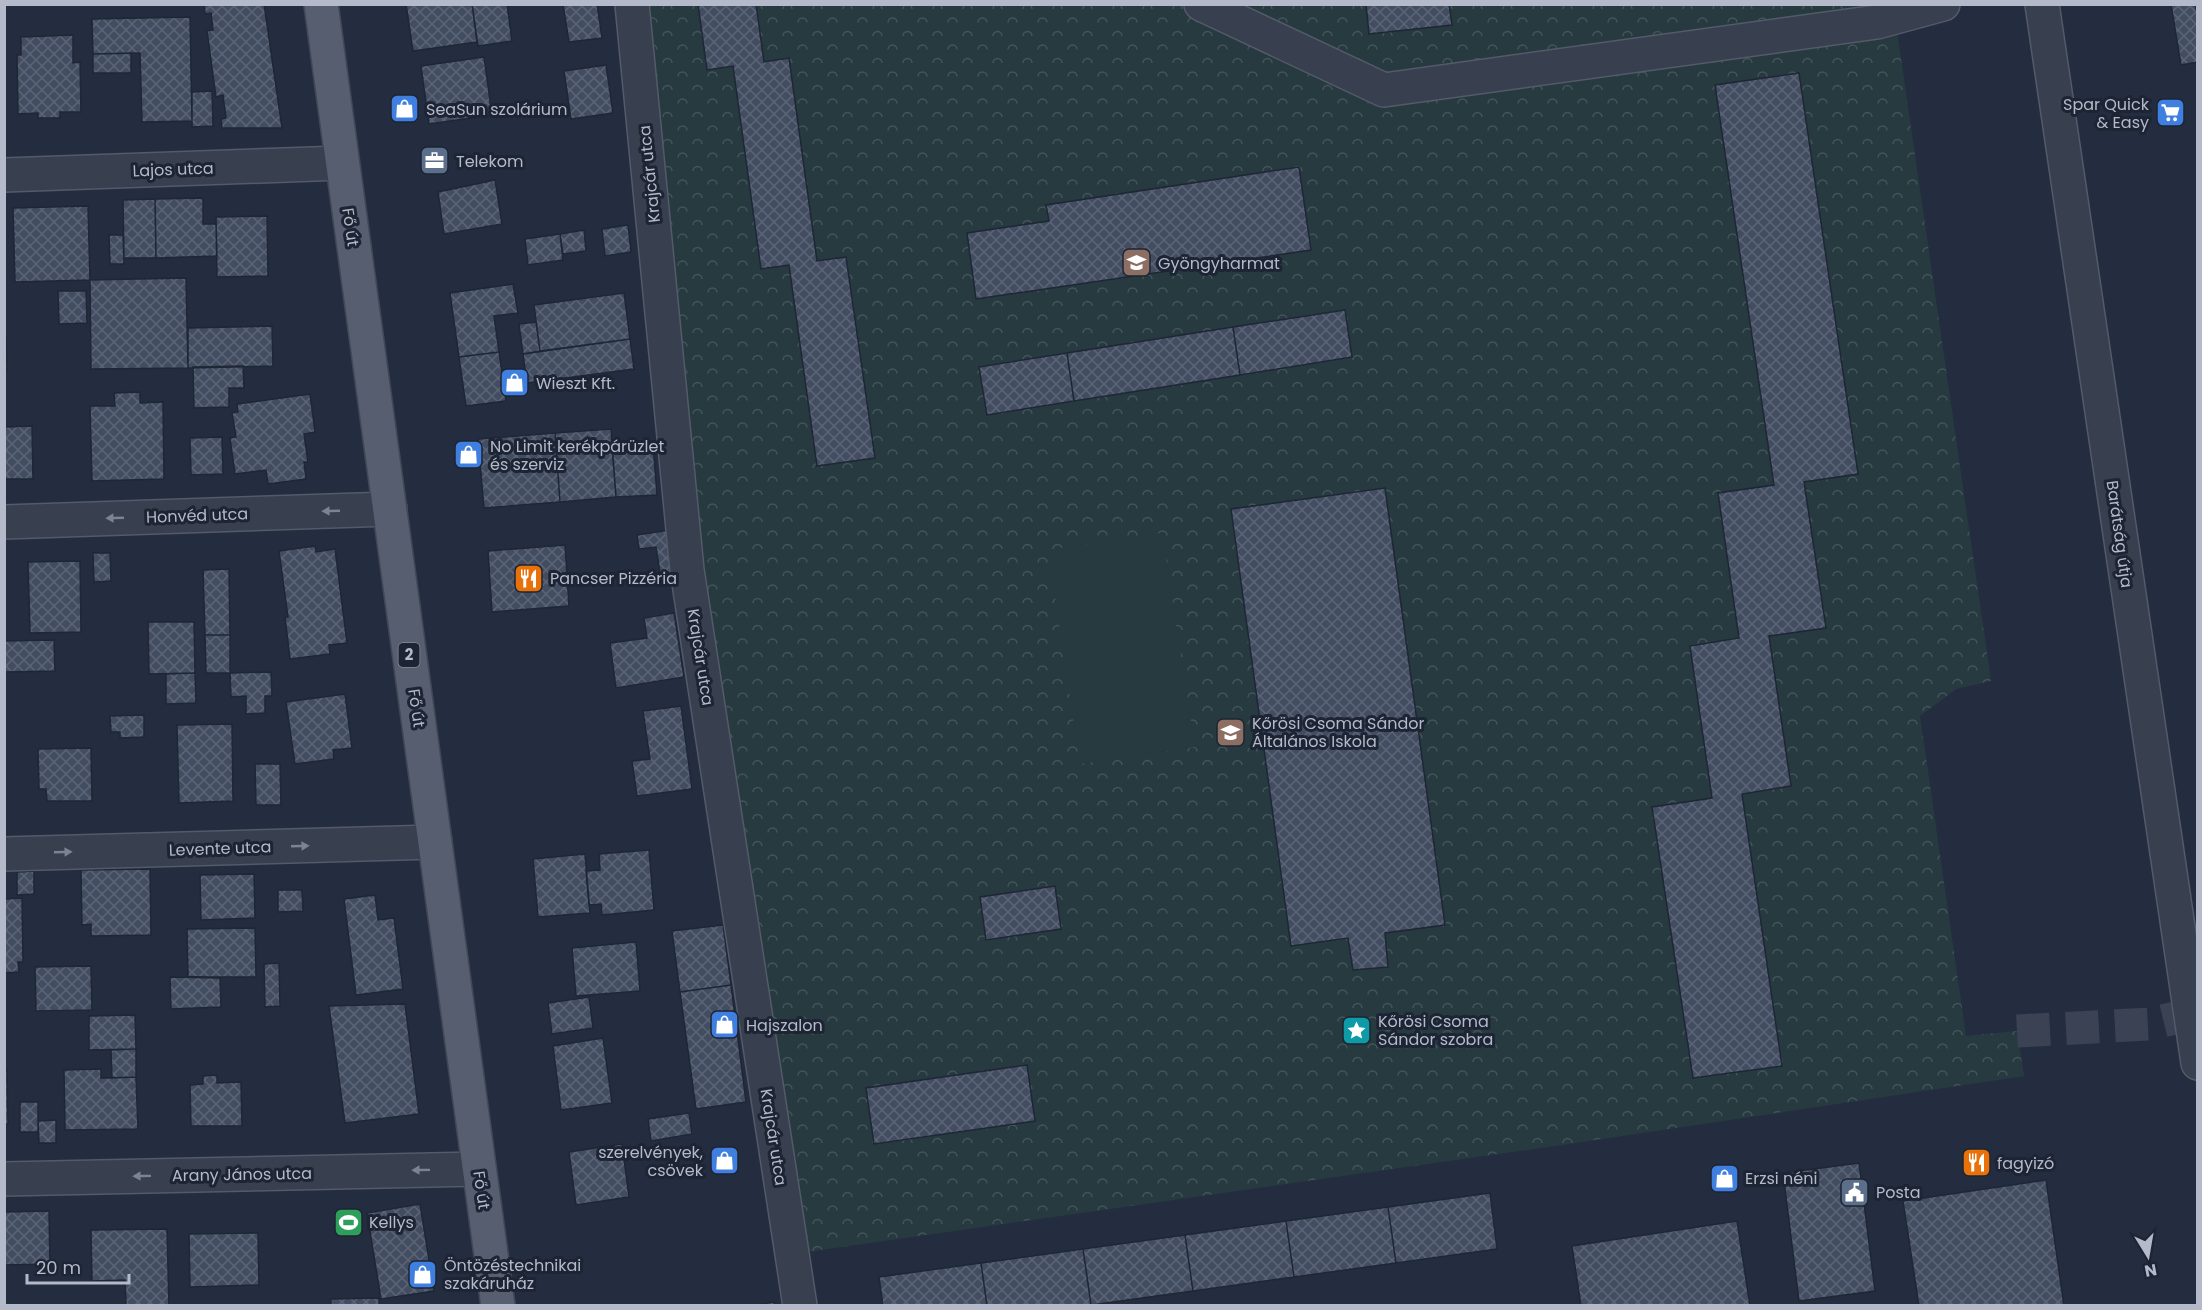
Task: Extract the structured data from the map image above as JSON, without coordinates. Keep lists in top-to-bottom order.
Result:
{
  "streets": {
    "main road": ["Fő út", "2"],
    "street": [
      "Lajos utca",
      "Krajcár utca",
      "Honvéd utca",
      "Barátság útja",
      "Levente utca",
      "Arany János utca"
    ]
  },
  "crossings": [
    ["Lajos utca", "Fő út"],
    ["Fő út", "Honvéd utca"],
    ["Fő út", "Levente utca"],
    ["Fő út", "Arany János utca"]
  ],
  "one_way": ["Honvéd utca", "Levente utca", "Arany János utca"],
  "places": {
    "shop": [
      "SeaSun szolárium",
      "Wieszt Kft.",
      "No Limit kerékpárüzlet és szerviz",
      "Hajszalon",
      "szerelvények, csövek",
      "Erzsi néni",
      "Öntözéstechnikai szakáruház"
    ],
    "supermarket": ["Spar Quick & Easy"],
    "office": ["Telekom"],
    "school or university": ["Gyöngyharmat", "Kőrösi Csoma Sándor Általános Iskola"],
    "restaurant": ["Pancser Pizzéria", "fagyizó"],
    "place": ["Kőrösi Csoma Sándor szobra"],
    "public building": ["Posta"],
    "sports": ["Kellys"]
  },
  "scale_bar": "20 m",
  "north": "bottom"
}
